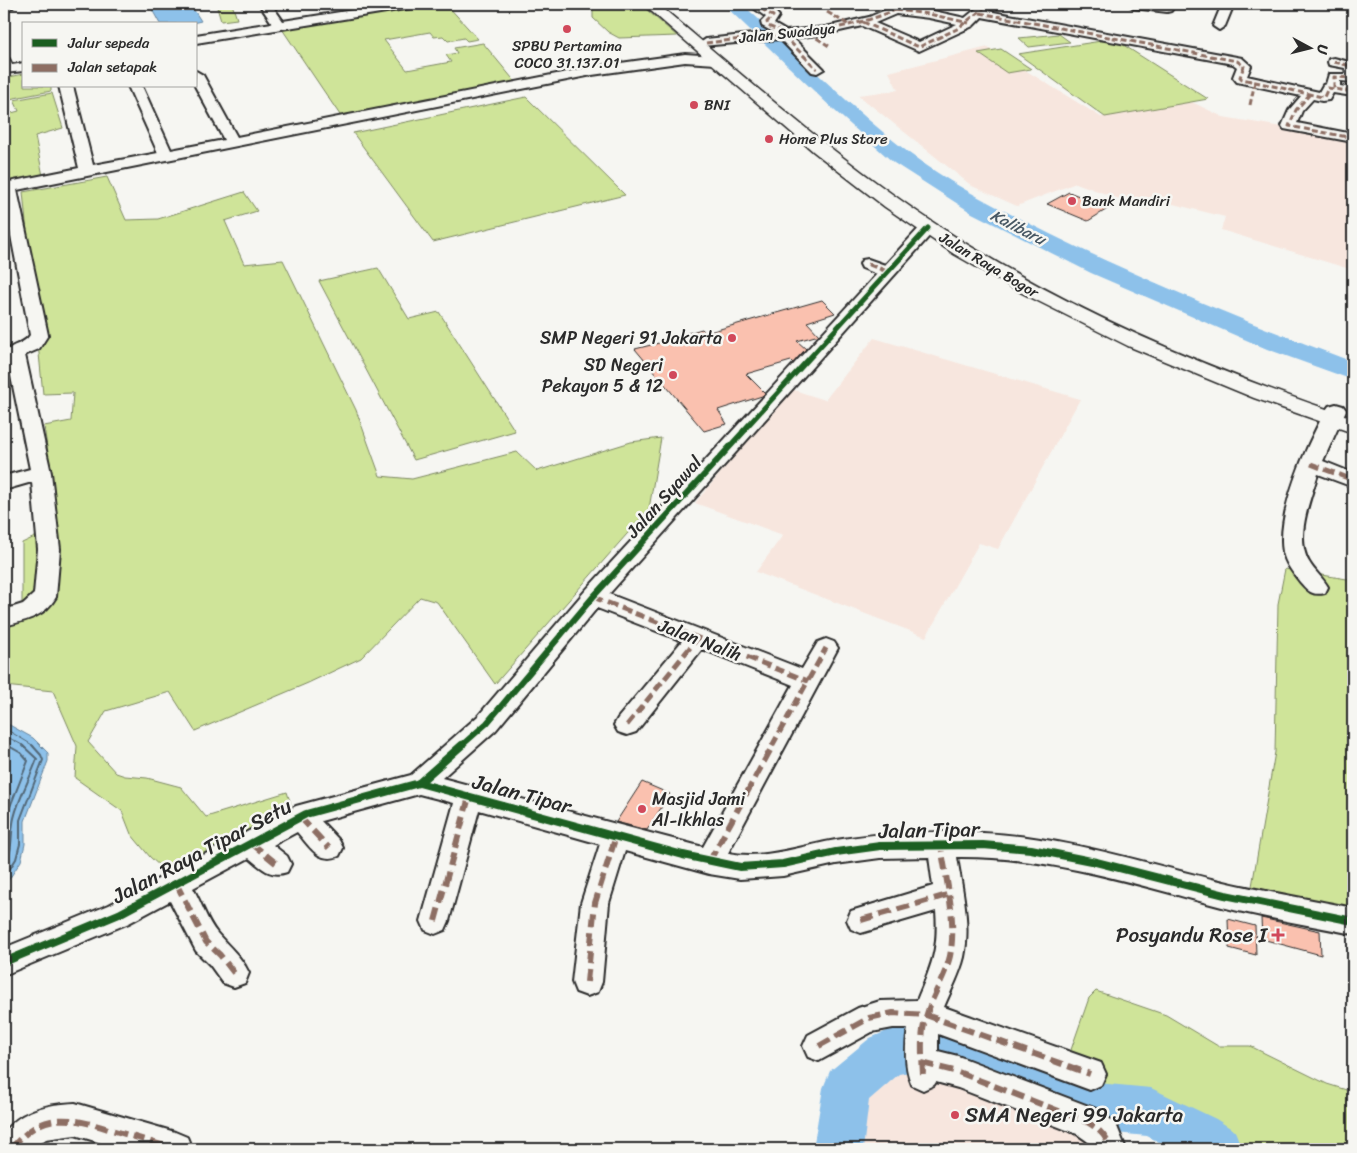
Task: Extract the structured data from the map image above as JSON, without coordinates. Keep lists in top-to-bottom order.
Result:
{
  "streets": {
    "highway": ["Jalan Raya Bogor"],
    "street": [
      "Jalan Swadaya",
      "Jalan Syawal",
      "Jalan Nalih",
      "Jalan Tipar",
      "Jalan Raya Tipar Setu"
    ]
  },
  "crossings": [
    ["Jalan Swadaya", "Jalan Raya Bogor"],
    ["Jalan Raya Bogor", "Jalan Syawal"],
    ["Jalan Syawal", "Jalan Nalih"],
    ["Jalan Syawal", "Jalan Tipar"],
    ["Jalan Syawal", "Jalan Raya Tipar Setu"],
    ["Jalan Tipar", "Jalan Raya Tipar Setu"]
  ],
  "water": ["Kalibaru"],
  "places": {
    "other": [
      "SPBU Pertamina COCO 31.137.01",
      "BNI",
      "Home Plus Store",
      "Bank Mandiri",
      "SMP Negeri 91 Jakarta",
      "SD Negeri Pekayon 5 & 12",
      "Masjid Jami Al-Ikhlas",
      "SMA Negeri 99 Jakarta"
    ],
    "health": ["Posyandu Rose I"]
  },
  "legend": ["Jalur sepeda", "Jalan setapak"],
  "north": "right"
}
